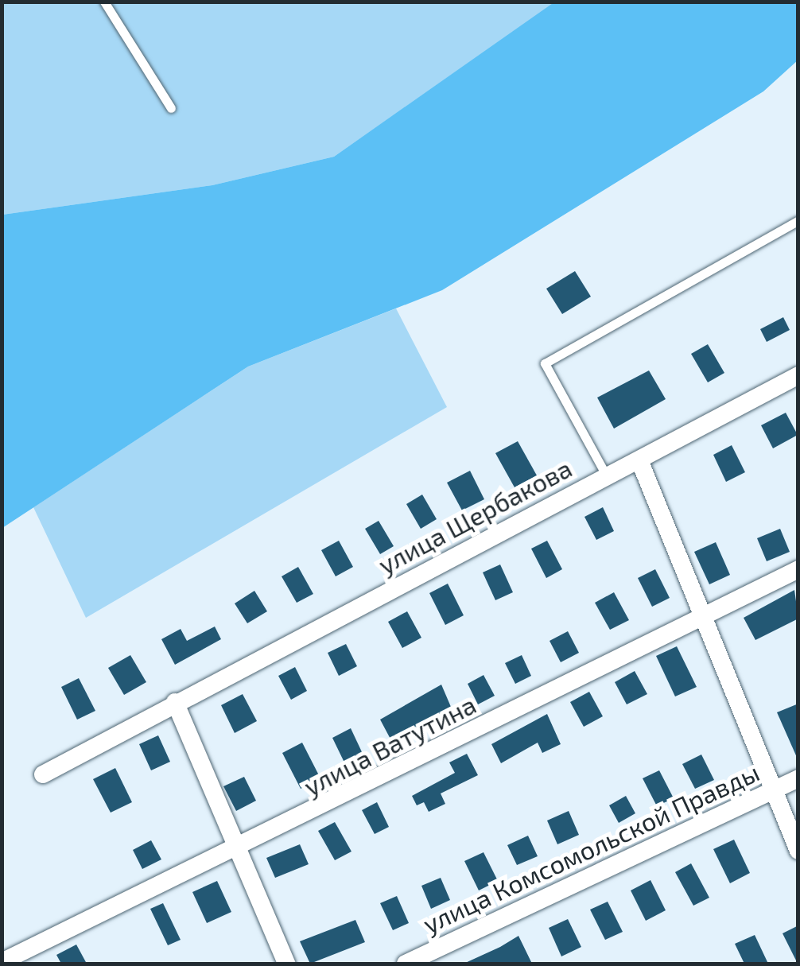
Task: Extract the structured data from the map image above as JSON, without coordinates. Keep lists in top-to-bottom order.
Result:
{
  "streets": {
    "street": ["улица Щербакова", "улица Ватутина", "улица Комсомольской Правды"]
  }
}
